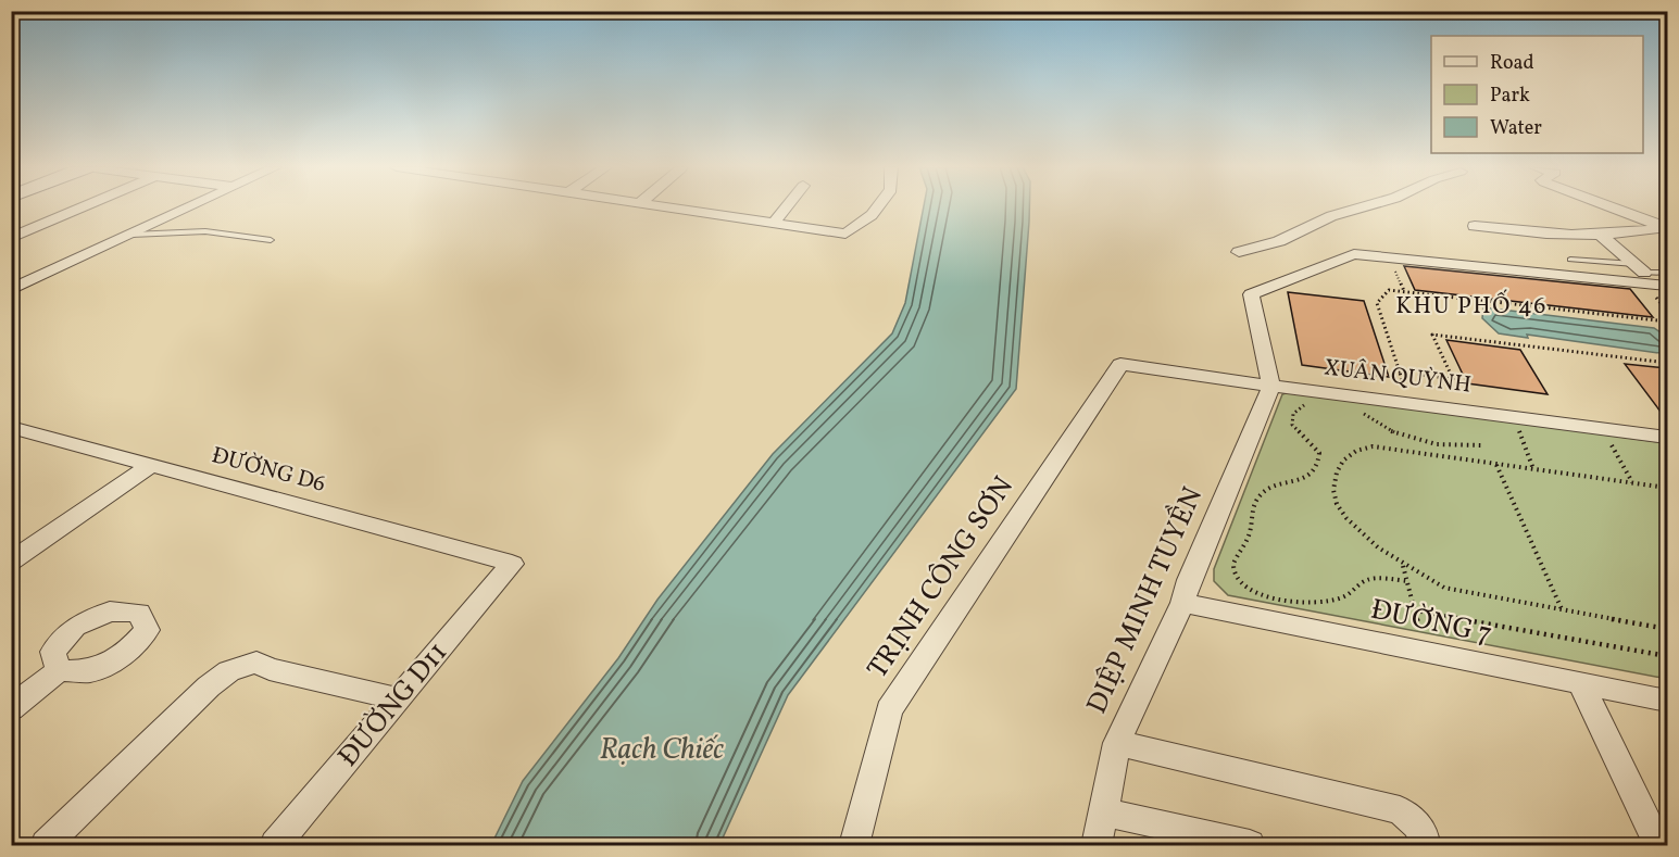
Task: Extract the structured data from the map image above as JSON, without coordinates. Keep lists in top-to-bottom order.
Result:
{
  "streets": {
    "street": [
      "XUÂN QUỲNH",
      "ĐƯỜNG D6",
      "TRỊNH CÔNG SƠN",
      "DIỆP MINH TUYỀN",
      "ĐƯỜNG 7",
      "ĐƯỜNG D11"
    ]
  },
  "crossings": [
    ["XUÂN QUỲNH", "TRỊNH CÔNG SƠN"],
    ["XUÂN QUỲNH", "DIỆP MINH TUYỀN"],
    ["ĐƯỜNG D6", "ĐƯỜNG D11"],
    ["DIỆP MINH TUYỀN", "ĐƯỜNG 7"]
  ],
  "districts": ["KHU PHỐ 46"],
  "water": ["Rạch Chiếc"],
  "legend": ["Road", "Park", "Water"]
}
